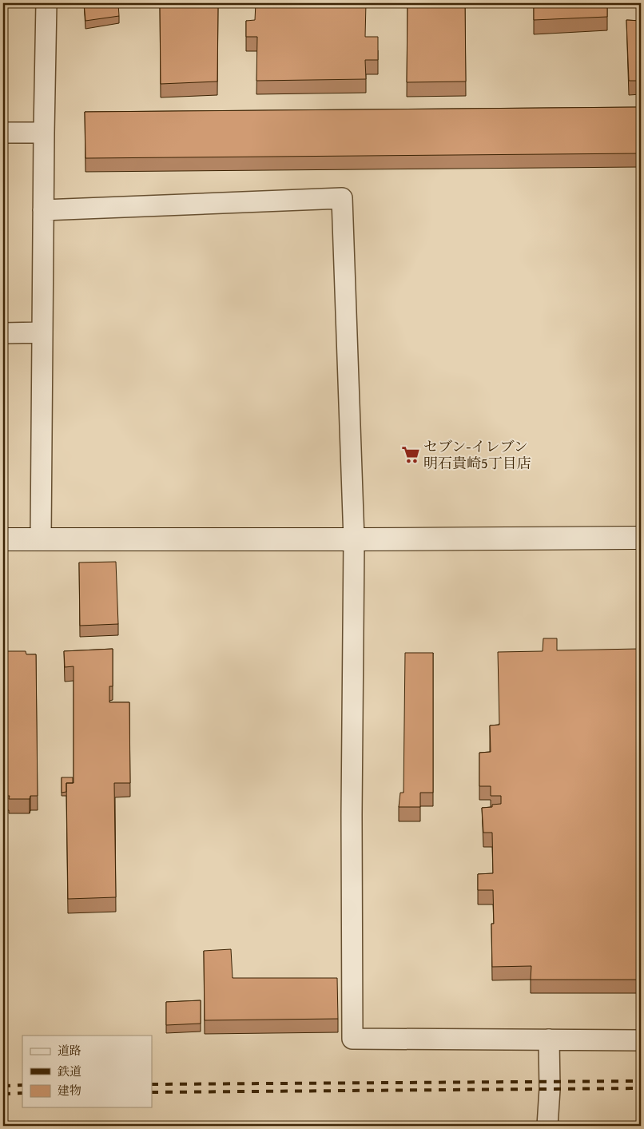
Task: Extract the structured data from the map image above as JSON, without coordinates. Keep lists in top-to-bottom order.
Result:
{
  "places": {
    "supermarket": ["セブン-イレブン 明石貴崎5丁目店"]
  },
  "legend": ["道路", "鉄道", "建物"]
}
